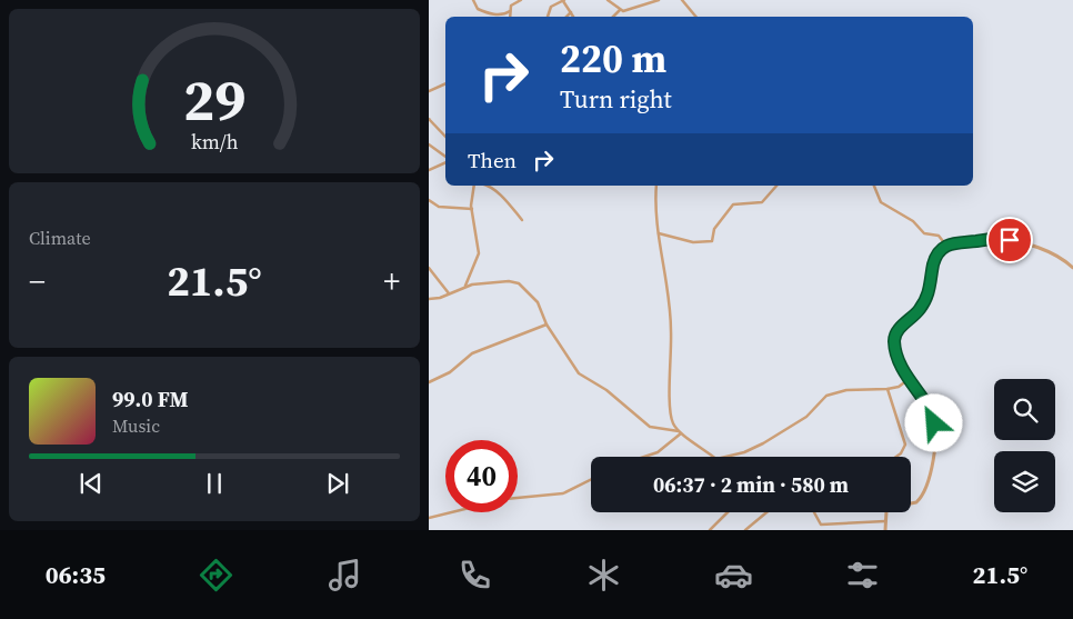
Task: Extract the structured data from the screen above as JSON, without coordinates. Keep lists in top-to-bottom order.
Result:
{
  "page": {
    "turn": ["220 m", "Turn right"],
    "then": "Then",
    "tile": "Climate",
    "heat": ["−", "21.5°", "+"],
    "song": ["99.0 FM", "Music"],
    "limit": "40",
    "trip": "06:37 · 2 min · 580 m",
    "tabs": ["06:35", "21.5°"],
    "gauge": ["29", "km/h"]
  }
}
